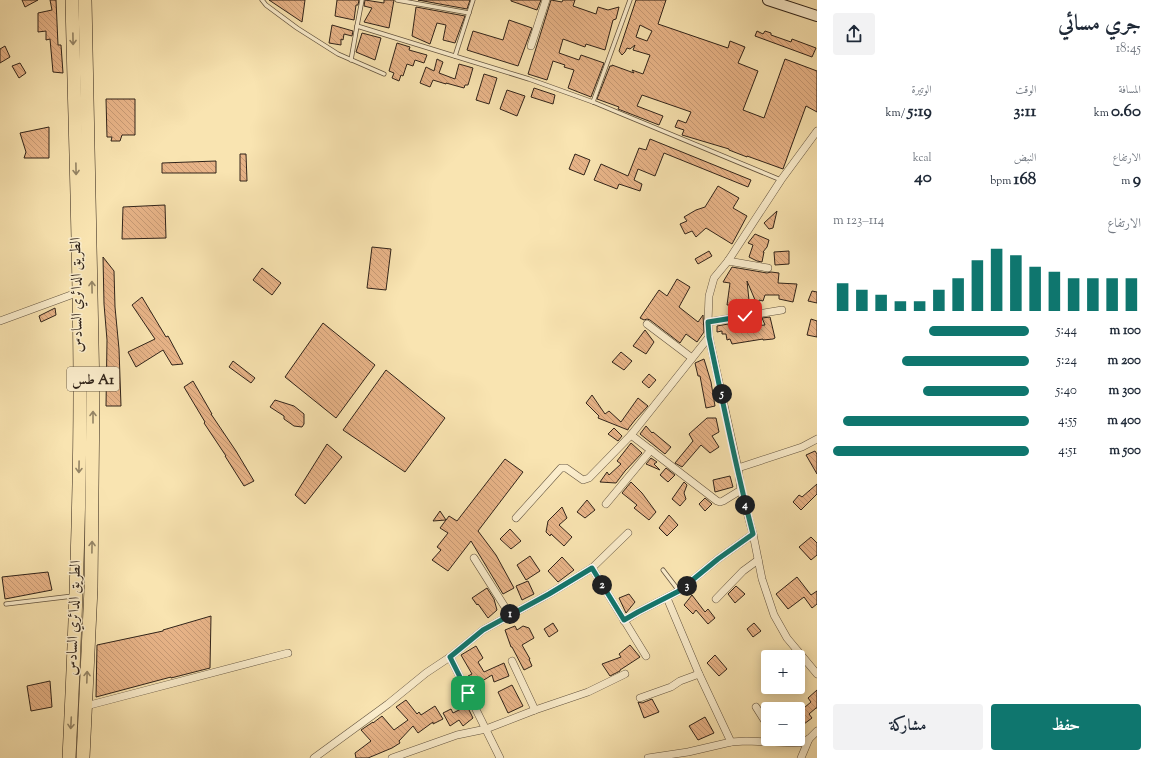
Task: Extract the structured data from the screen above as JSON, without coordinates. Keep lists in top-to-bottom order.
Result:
{
  "streets": {
    "highway": ["الطريق الدائري السادس", "طس A1"]
  },
  "page": {
    "heading": ["جري مسائي", "18:45"],
    "stats": [
      ["المسافة", "0.60 km"],
      ["الوقت", "3:11"],
      ["الوتيرة", "5:19 /km"],
      ["الارتفاع", "9 m"],
      ["النبض", "168 bpm"],
      ["kcal", "40"]
    ],
    "chart": ["الارتفاع", "114–123 m"],
    "list": [
      {
        "name": "100 m",
        "note": "5:44"
      },
      {
        "name": "200 m",
        "note": "5:24"
      },
      {
        "name": "300 m",
        "note": "5:40"
      },
      {
        "name": "400 m",
        "note": "4:55"
      },
      {
        "name": "500 m",
        "note": "4:51"
      }
    ],
    "pins": [
      "5",
      "4",
      "2",
      "3",
      "1"
    ],
    "map_buttons": ["+", "−"],
    "buttons": ["حفظ", "مشاركة"]
  }
}
